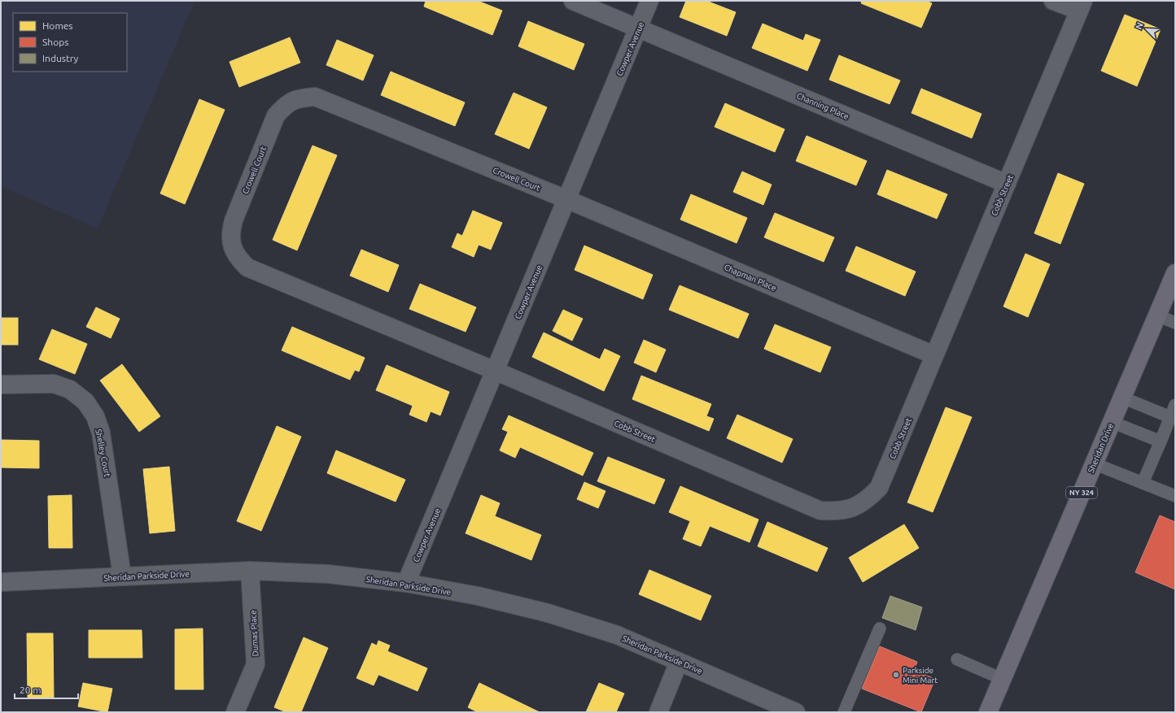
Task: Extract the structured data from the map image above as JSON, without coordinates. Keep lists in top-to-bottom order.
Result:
{
  "streets": {
    "main road": ["Sheridan Drive", "NY 324"],
    "street": [
      "Cowper Avenue",
      "Channing Place",
      "Crowell Court",
      "Cobb Street",
      "Chapman Place",
      "Shelley Court",
      "Sheridan Parkside Drive",
      "Dumas Place"
    ]
  },
  "crossings": [
    ["Cowper Avenue", "Channing Place"],
    ["Cowper Avenue", "Crowell Court"],
    ["Cowper Avenue", "Cobb Street"],
    ["Cowper Avenue", "Chapman Place"],
    ["Cowper Avenue", "Sheridan Parkside Drive"],
    ["Channing Place", "Cobb Street"],
    ["Crowell Court", "Cobb Street"],
    ["Crowell Court", "Chapman Place"],
    ["Cobb Street", "Chapman Place"],
    ["Shelley Court", "Sheridan Parkside Drive"],
    ["Sheridan Parkside Drive", "Dumas Place"]
  ],
  "places": ["Parkside Mini Mart"],
  "legend": ["Homes", "Shops", "Industry"],
  "scale_bar": "20 m",
  "north": "top left"
}
